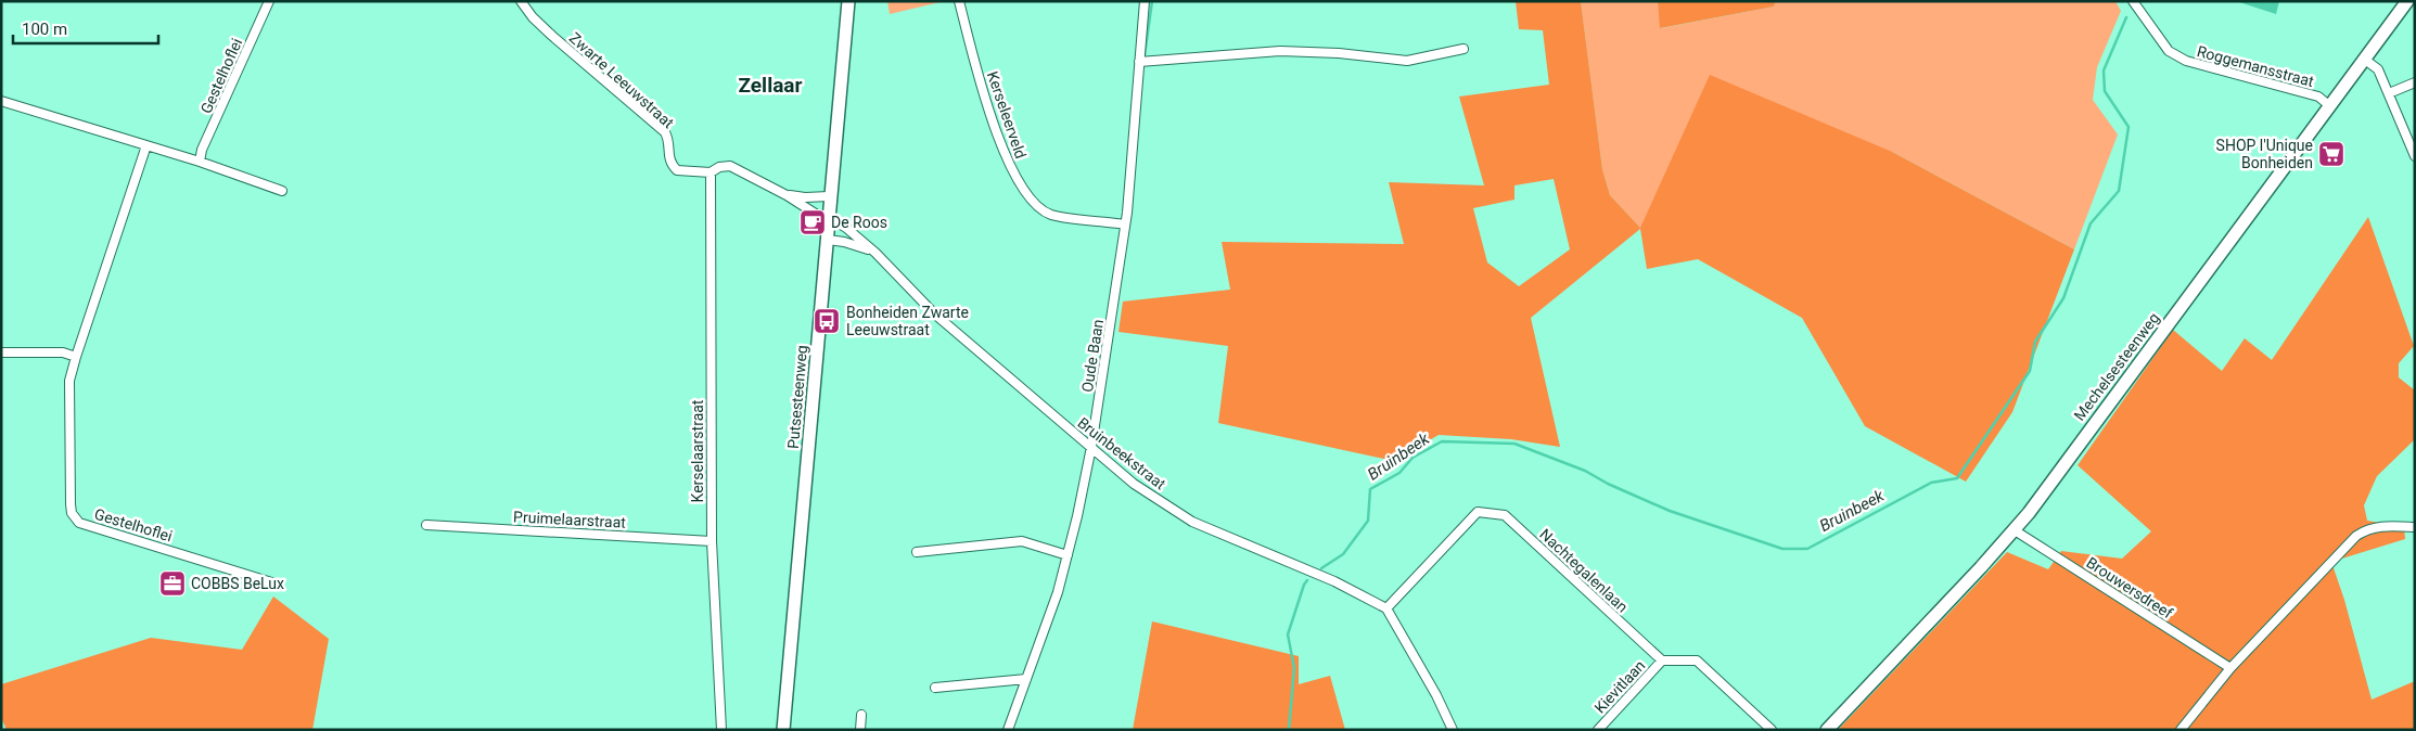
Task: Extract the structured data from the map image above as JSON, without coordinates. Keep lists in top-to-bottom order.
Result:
{
  "streets": {
    "street": [
      "Roggemansstraat",
      "Gestelhoflei",
      "Zwarte Leeuwstraat",
      "Kerseleerveld",
      "Oude Baan",
      "Mechelsesteenweg",
      "Putsesteenweg",
      "Kerselaarstraat",
      "Bruinbeekstraat",
      "Pruimelaarstraat",
      "Nachtegalenlaan",
      "Brouwersdreef",
      "Kievitlaan"
    ]
  },
  "crossings": [
    ["Roggemansstraat", "Mechelsesteenweg"],
    ["Zwarte Leeuwstraat", "Putsesteenweg"],
    ["Zwarte Leeuwstraat", "Kerselaarstraat"],
    ["Zwarte Leeuwstraat", "Bruinbeekstraat"],
    ["Kerseleerveld", "Oude Baan"],
    ["Oude Baan", "Bruinbeekstraat"],
    ["Mechelsesteenweg", "Brouwersdreef"],
    ["Putsesteenweg", "Bruinbeekstraat"],
    ["Kerselaarstraat", "Pruimelaarstraat"],
    ["Bruinbeekstraat", "Nachtegalenlaan"],
    ["Nachtegalenlaan", "Kievitlaan"]
  ],
  "districts": ["Zellaar"],
  "water": ["Bruinbeek"],
  "places": {
    "supermarket": ["SHOP l'Unique Bonheiden"],
    "cafe": ["De Roos"],
    "bus stop": ["Bonheiden Zwarte Leeuwstraat"],
    "office": ["COBBS BeLux"]
  },
  "scale_bar": "100 m"
}
